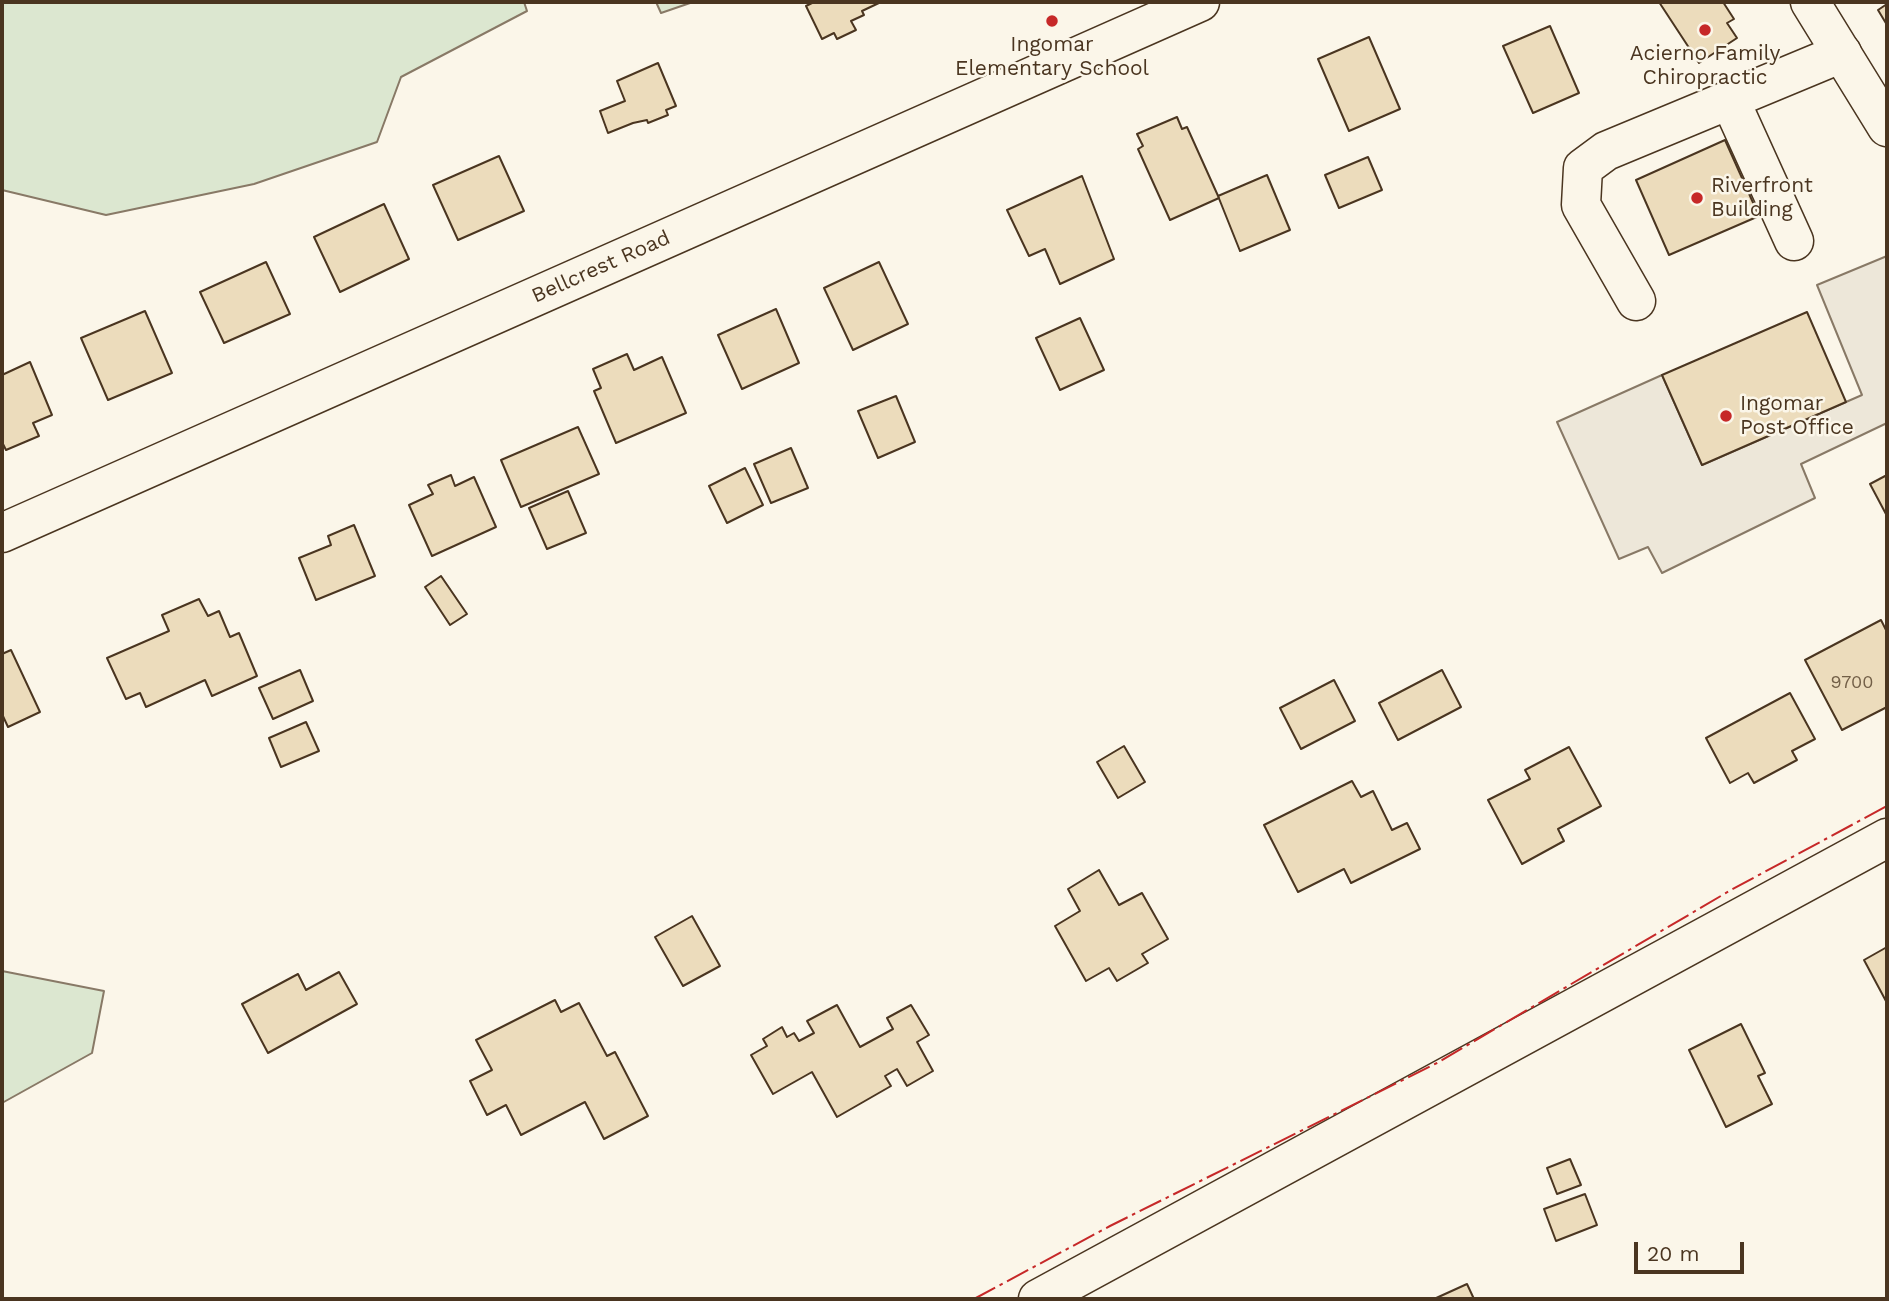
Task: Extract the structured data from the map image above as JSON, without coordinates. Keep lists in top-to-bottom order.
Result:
{
  "streets": {
    "street": ["Bellcrest Road"]
  },
  "places": [
    "Ingomar Elementary School",
    "Acierno Family Chiropractic",
    "Riverfront Building",
    "Ingomar Post Office"
  ],
  "house_numbers": ["9700"],
  "scale_bar": "20 m"
}
